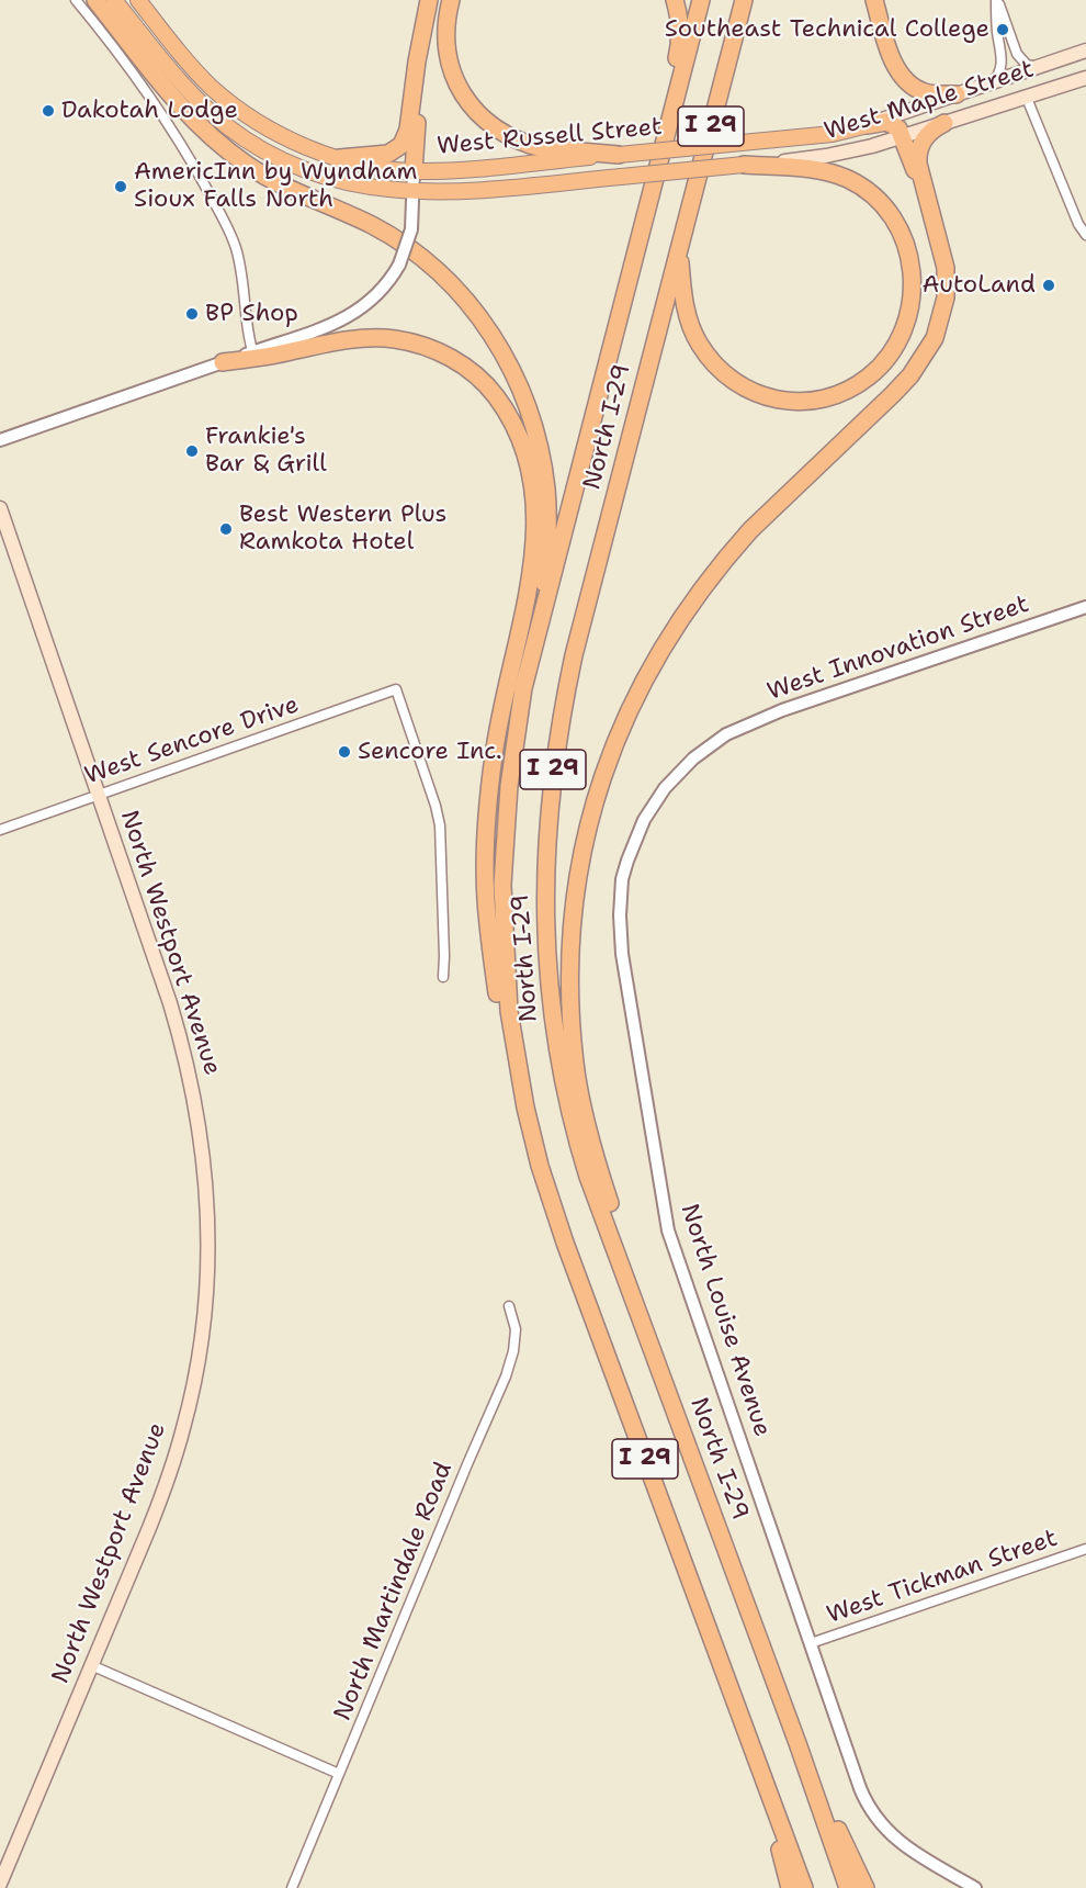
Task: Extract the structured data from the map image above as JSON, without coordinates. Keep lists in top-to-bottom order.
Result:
{
  "streets": {
    "highway": ["I 29", "West Russell Street", "North I-29"],
    "main road": ["West Maple Street", "North Westport Avenue"],
    "street": [
      "West Innovation Street",
      "West Sencore Drive",
      "North Louise Avenue",
      "West Tickman Street",
      "North Martindale Road"
    ]
  },
  "crossings": [
    ["West Maple Street", "West Russell Street"],
    ["West Innovation Street", "North Louise Avenue"],
    ["West Sencore Drive", "North Westport Avenue"],
    ["North Louise Avenue", "West Tickman Street"]
  ],
  "places": [
    "Southeast Technical College",
    "Dakotah Lodge",
    "AmericInn by Wyndham Sioux Falls North",
    "AutoLand",
    "BP Shop",
    "Frankie's Bar & Grill",
    "Best Western Plus Ramkota Hotel",
    "Sencore Inc."
  ]
}
